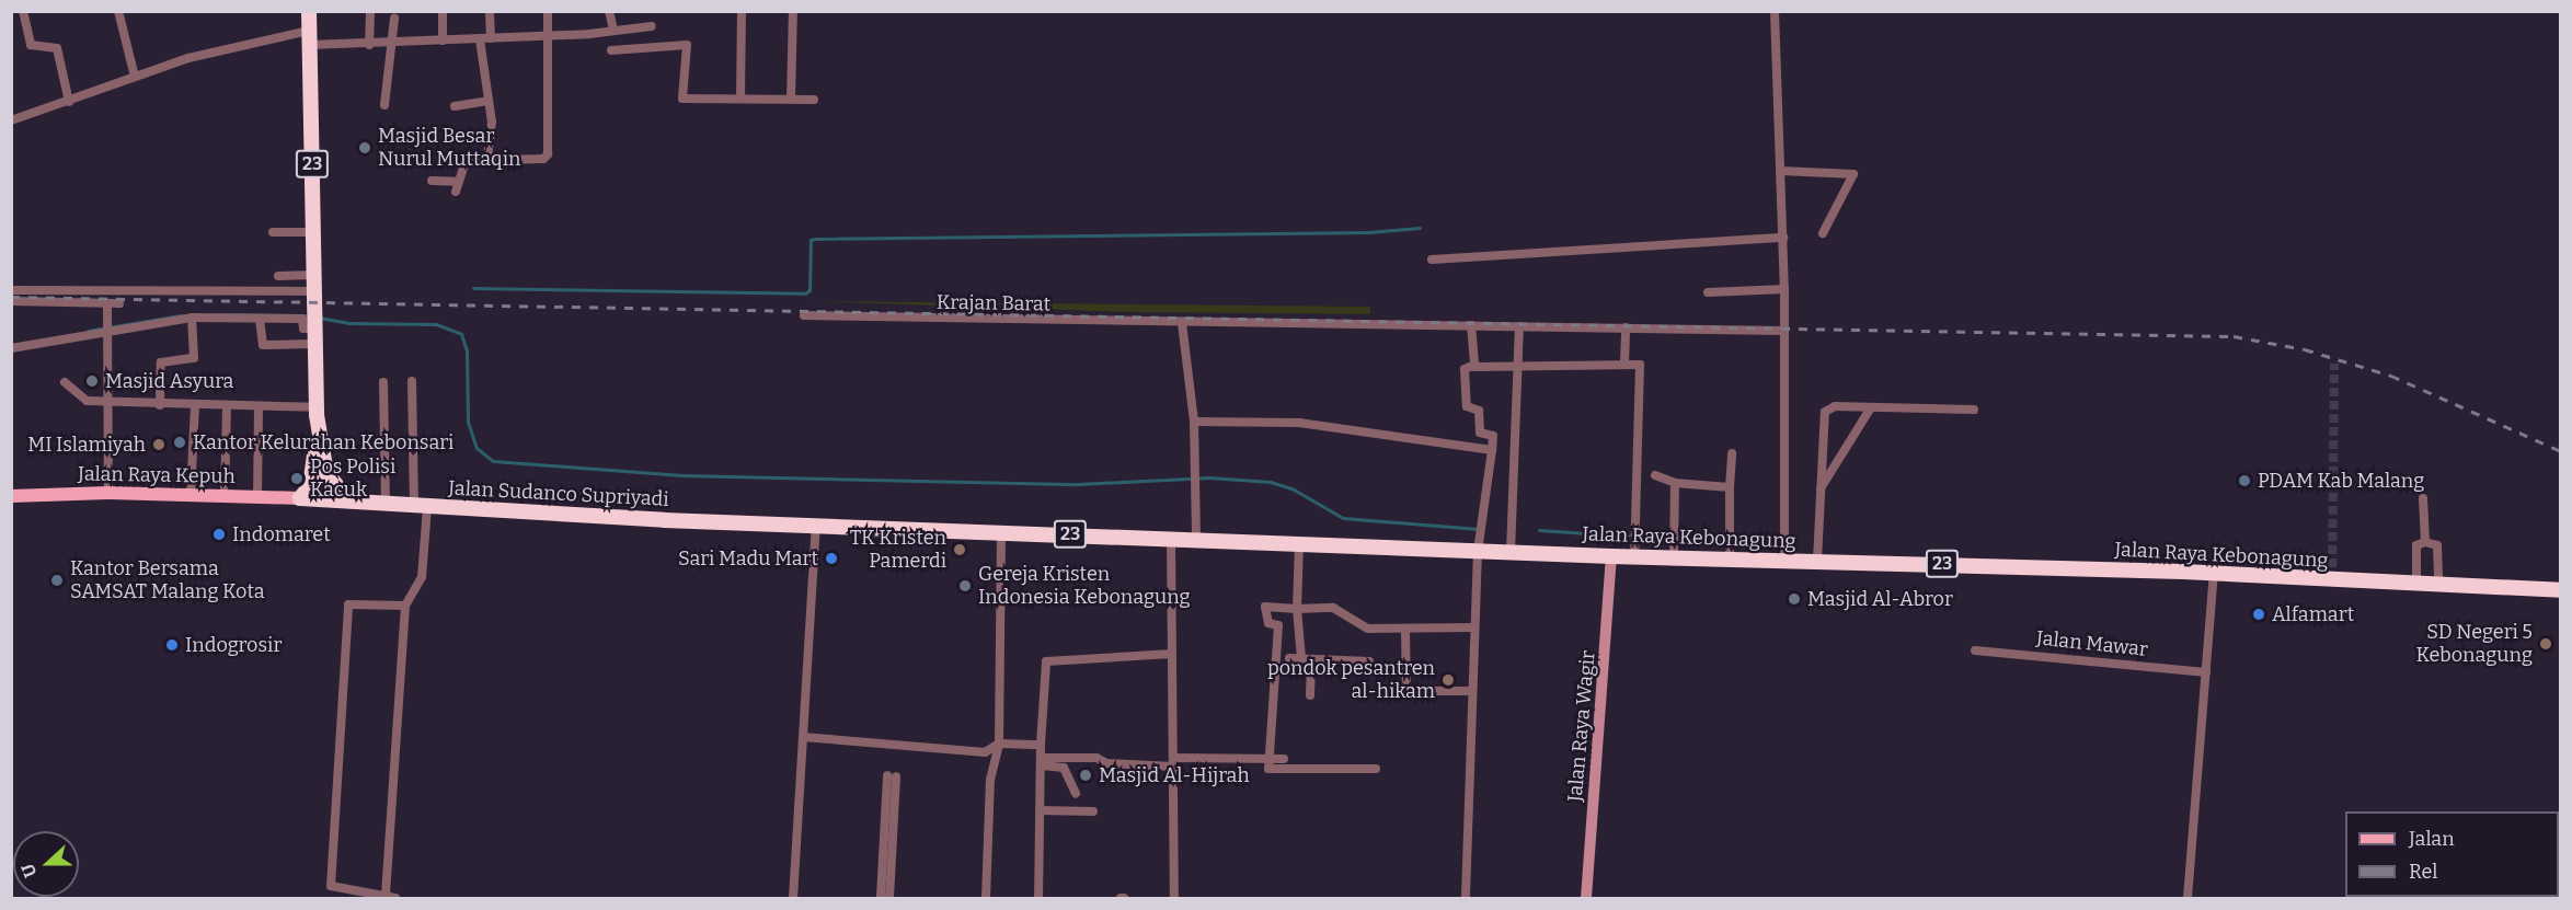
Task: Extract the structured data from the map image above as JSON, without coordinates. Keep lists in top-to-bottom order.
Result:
{
  "streets": {
    "highway": ["23", "Jalan Sudanco Supriyadi", "Jalan Raya Kebonagung"],
    "main road": ["Jalan Raya Kepuh", "Jalan Raya Wagir"],
    "street": ["Krajan Barat", "Jalan Mawar"]
  },
  "crossings": [
    ["23", "Jalan Raya Kepuh"],
    ["23", "Jalan Sudanco Supriyadi"],
    ["Jalan Raya Kepuh", "Jalan Sudanco Supriyadi"],
    ["Jalan Sudanco Supriyadi", "Jalan Raya Kebonagung"],
    ["Jalan Raya Kebonagung", "Jalan Raya Wagir"]
  ],
  "places": [
    "Masjid Besar Nurul Muttaqin",
    "Masjid Asyura",
    "Kantor Kelurahan Kebonsari",
    "MI Islamiyah",
    "Pos Polisi Kacuk",
    "PDAM Kab Malang",
    "Indomaret",
    "TK Kristen Pamerdi",
    "Sari Madu Mart",
    "Kantor Bersama SAMSAT Malang Kota",
    "Gereja Kristen Indonesia Kebonagung",
    "Masjid Al-Abror",
    "Alfamart",
    "SD Negeri 5 Kebonagung",
    "Indogrosir",
    "pondok pesantren al-hikam",
    "Masjid Al-Hijrah"
  ],
  "legend": ["Jalan", "Rel"],
  "north": "left"
}
